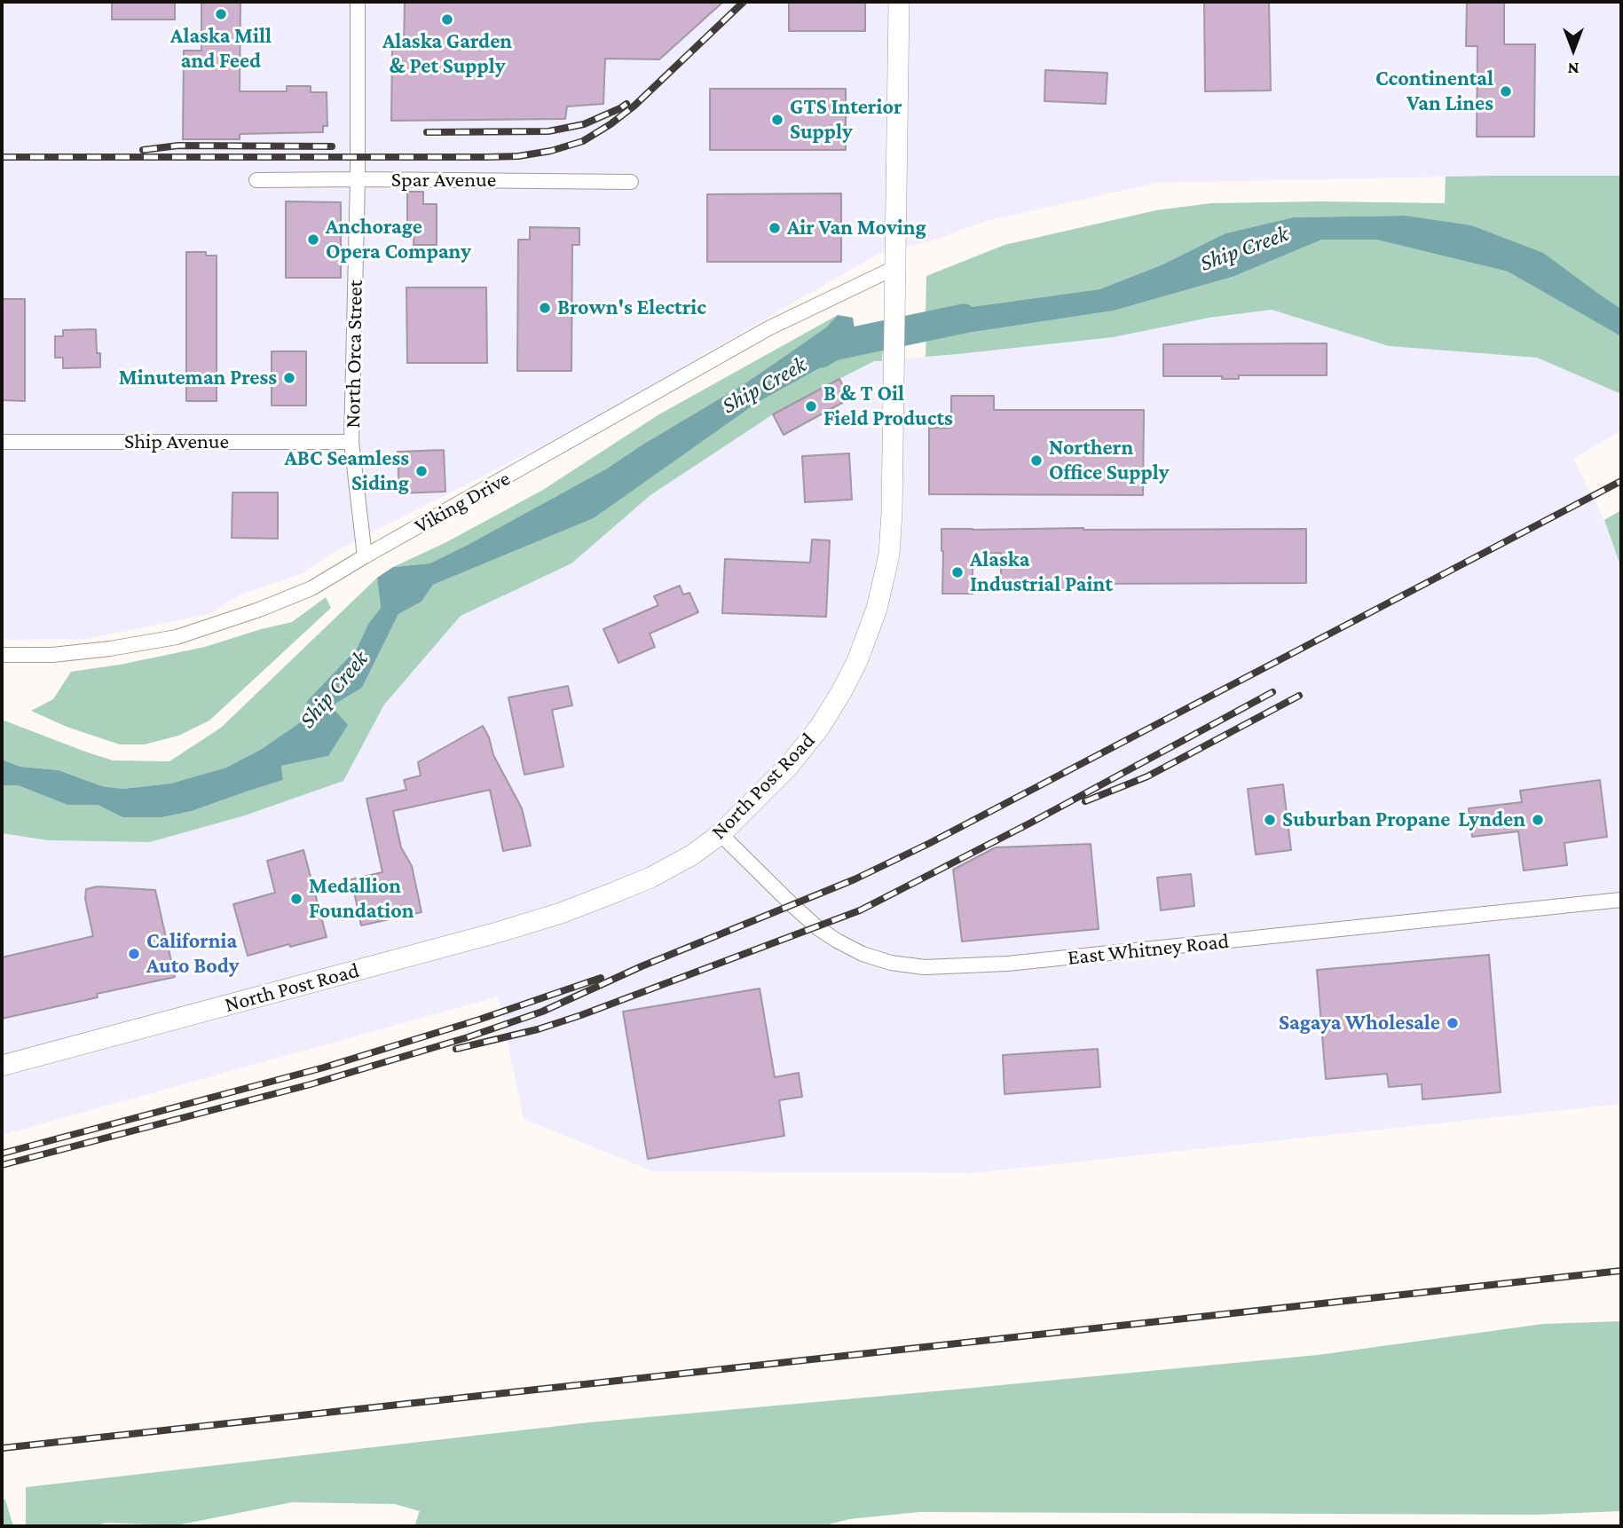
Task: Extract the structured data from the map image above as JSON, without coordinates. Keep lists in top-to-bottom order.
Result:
{
  "streets": {
    "street": [
      "Spar Avenue",
      "North Orca Street",
      "Ship Avenue",
      "Viking Drive",
      "North Post Road",
      "East Whitney Road"
    ]
  },
  "crossings": [
    ["Spar Avenue", "North Orca Street"],
    ["North Orca Street", "Ship Avenue"],
    ["North Orca Street", "Viking Drive"],
    ["Viking Drive", "North Post Road"],
    ["North Post Road", "East Whitney Road"]
  ],
  "water": ["Ship Creek"],
  "places": [
    "Alaska Mill and Feed",
    "Alaska Garden & Pet Supply",
    "Ccontinental Van Lines",
    "GTS Interior Supply",
    "Air Van Moving",
    "Anchorage Opera Company",
    "Brown's Electric",
    "Minuteman Press",
    "B & T Oil Field Products",
    "Northern Office Supply",
    "ABC Seamless Siding",
    "Alaska Industrial Paint",
    "Suburban Propane",
    "Lynden",
    "Medallion Foundation",
    "California Auto Body",
    "Sagaya Wholesale"
  ],
  "north": "bottom"
}
